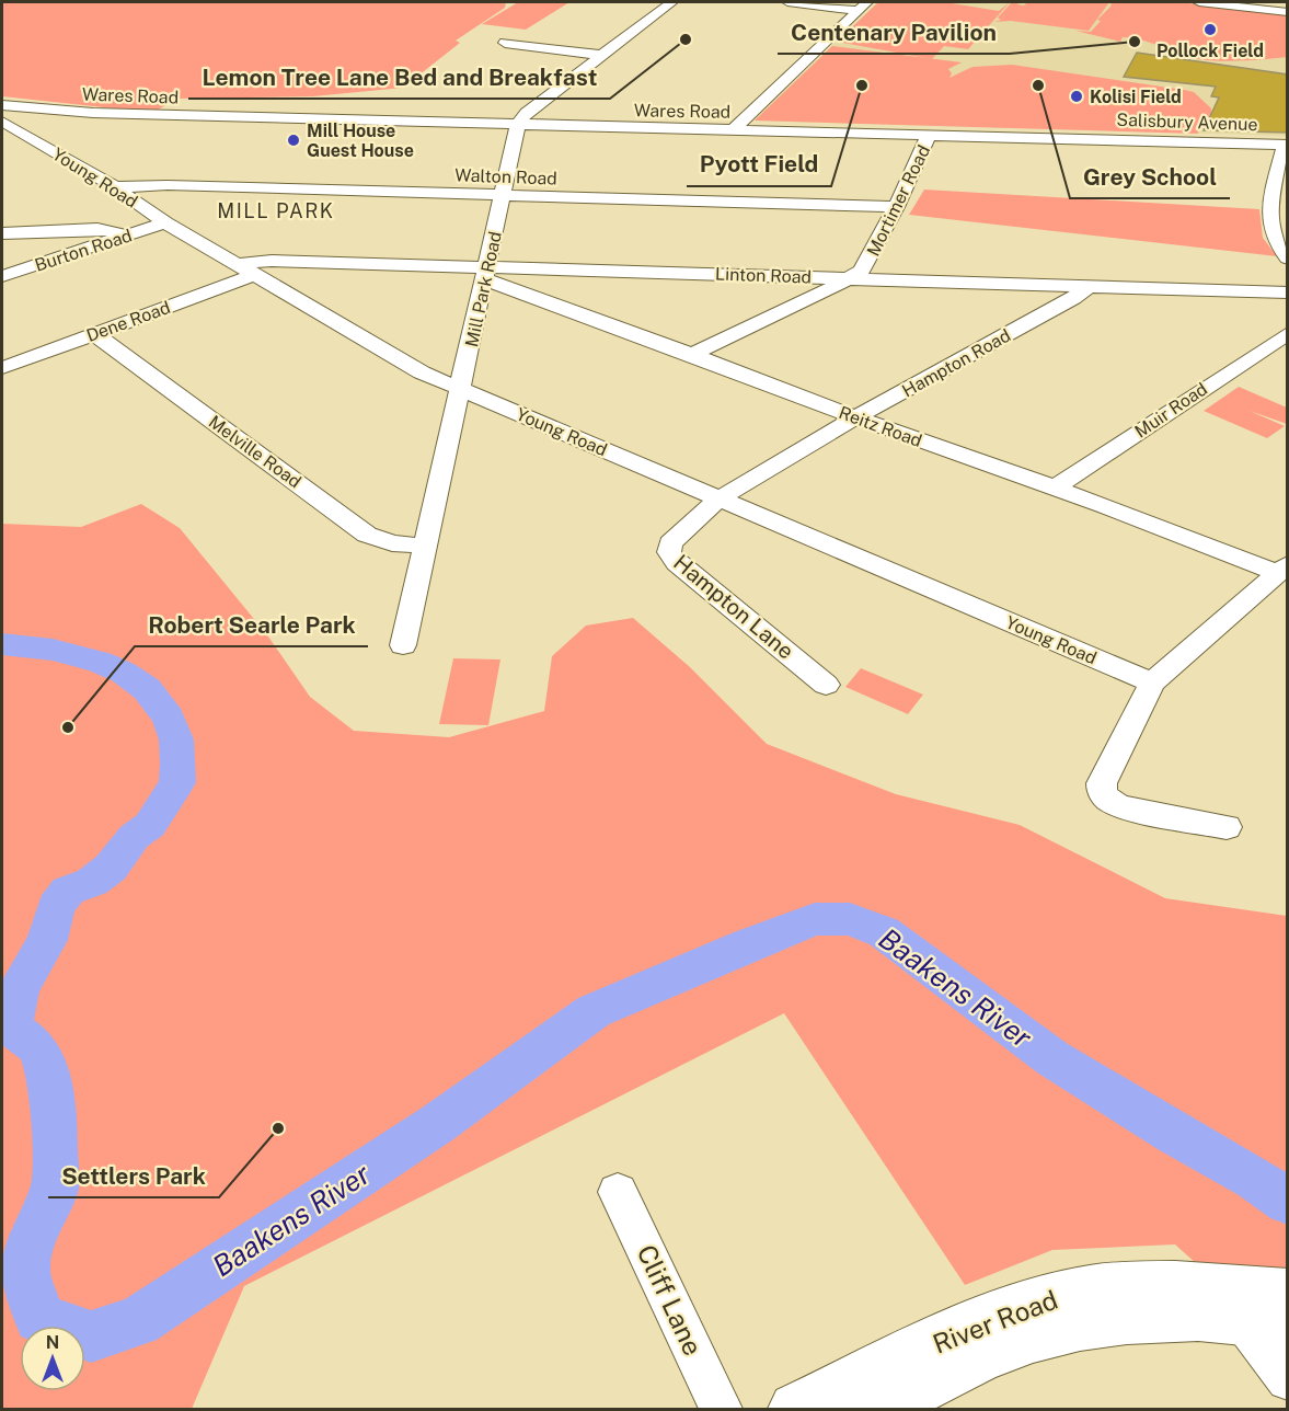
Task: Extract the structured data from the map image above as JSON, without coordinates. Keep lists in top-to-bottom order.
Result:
{
  "streets": {
    "main road": ["River Road"],
    "street": [
      "Wares Road",
      "Salisbury Avenue",
      "Walton Road",
      "Young Road",
      "Mortimer Road",
      "Burton Road",
      "Linton Road",
      "Mill Park Road",
      "Dene Road",
      "Hampton Road",
      "Muir Road",
      "Reitz Road",
      "Melville Road",
      "Hampton Lane",
      "Cliff Lane"
    ]
  },
  "crossings": [
    ["Wares Road", "Salisbury Avenue"],
    ["Wares Road", "Mortimer Road"],
    ["Wares Road", "Mill Park Road"],
    ["Walton Road", "Young Road"],
    ["Walton Road", "Mortimer Road"],
    ["Walton Road", "Mill Park Road"],
    ["Young Road", "Burton Road"],
    ["Young Road", "Linton Road"],
    ["Young Road", "Mill Park Road"],
    ["Young Road", "Dene Road"],
    ["Young Road", "Hampton Road"],
    ["Young Road", "Hampton Lane"],
    ["Mortimer Road", "Linton Road"],
    ["Mortimer Road", "Reitz Road"],
    ["Linton Road", "Mill Park Road"],
    ["Linton Road", "Dene Road"],
    ["Linton Road", "Hampton Road"],
    ["Linton Road", "Reitz Road"],
    ["Mill Park Road", "Reitz Road"],
    ["Mill Park Road", "Melville Road"],
    ["Dene Road", "Melville Road"],
    ["Hampton Road", "Reitz Road"],
    ["Hampton Road", "Hampton Lane"],
    ["Muir Road", "Reitz Road"]
  ],
  "districts": ["MILL PARK"],
  "water": ["Baakens River"],
  "places": [
    "Pollock Field",
    "Lemon Tree Lane Bed and Breakfast",
    "Centenary Pavilion",
    "Pyott Field",
    "Grey School",
    "Kolisi Field",
    "Mill House Guest House",
    "Robert Searle Park",
    "Settlers Park"
  ],
  "north": "top"
}
